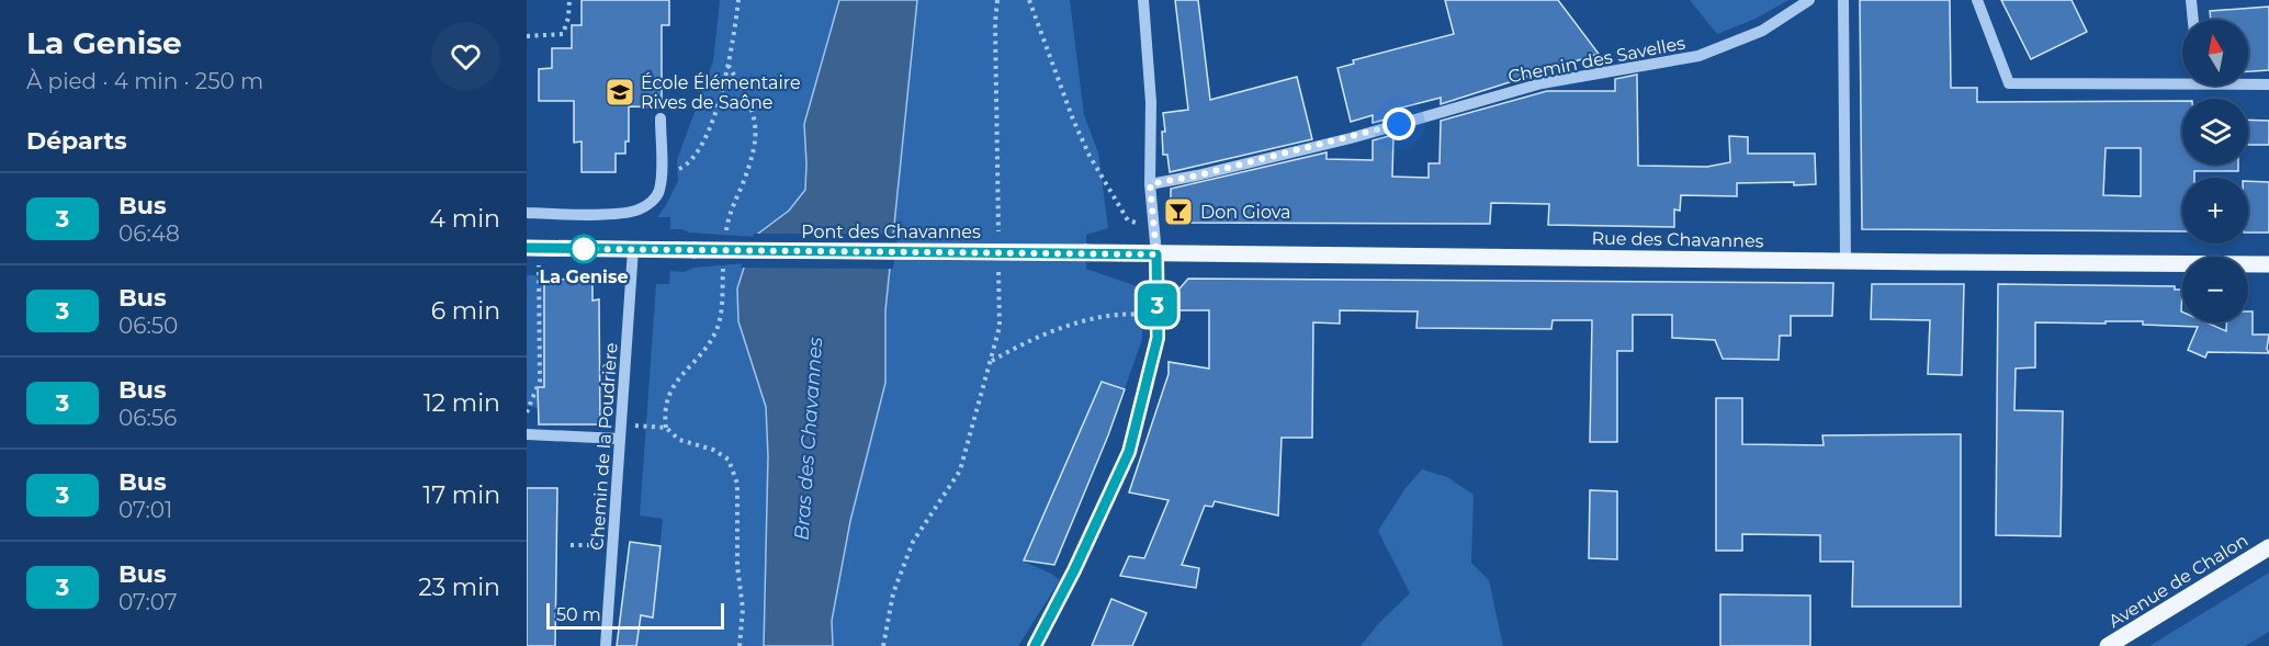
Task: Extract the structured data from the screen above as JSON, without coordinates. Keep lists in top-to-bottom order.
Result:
{
  "streets": {
    "main road": ["Pont des Chavannes", "Rue des Chavannes", "Avenue de Chalon"],
    "street": ["Chemin des Savelles", "Chemin de la Poudrière"]
  },
  "crossings": [
    ["Pont des Chavannes", "Rue des Chavannes"],
    ["Pont des Chavannes", "Chemin de la Poudrière"]
  ],
  "water": ["Bras des Chavannes"],
  "places": {
    "school or university": ["École Élémentaire Rives de Saône"],
    "bar": ["Don Giova"],
    "other": ["La Genise"]
  },
  "lines": ["bus line 3"],
  "scale_bar": "50 m",
  "north": "top",
  "page": {
    "heading": [
      ["La Genise", "À pied · 4 min · 250 m"],
      "Départs"
    ],
    "on_map": "3",
    "map_buttons": ["+", "−"],
    "list": [
      {
        "mark": "3",
        "name": "Bus",
        "note": "06:48",
        "value": "4 min"
      },
      {
        "mark": "3",
        "name": "Bus",
        "note": "06:50",
        "value": "6 min"
      },
      {
        "mark": "3",
        "name": "Bus",
        "note": "06:56",
        "value": "12 min"
      },
      {
        "mark": "3",
        "name": "Bus",
        "note": "07:01",
        "value": "17 min"
      },
      {
        "mark": "3",
        "name": "Bus",
        "note": "07:07",
        "value": "23 min"
      }
    ],
    "scale": "50 m"
  }
}
